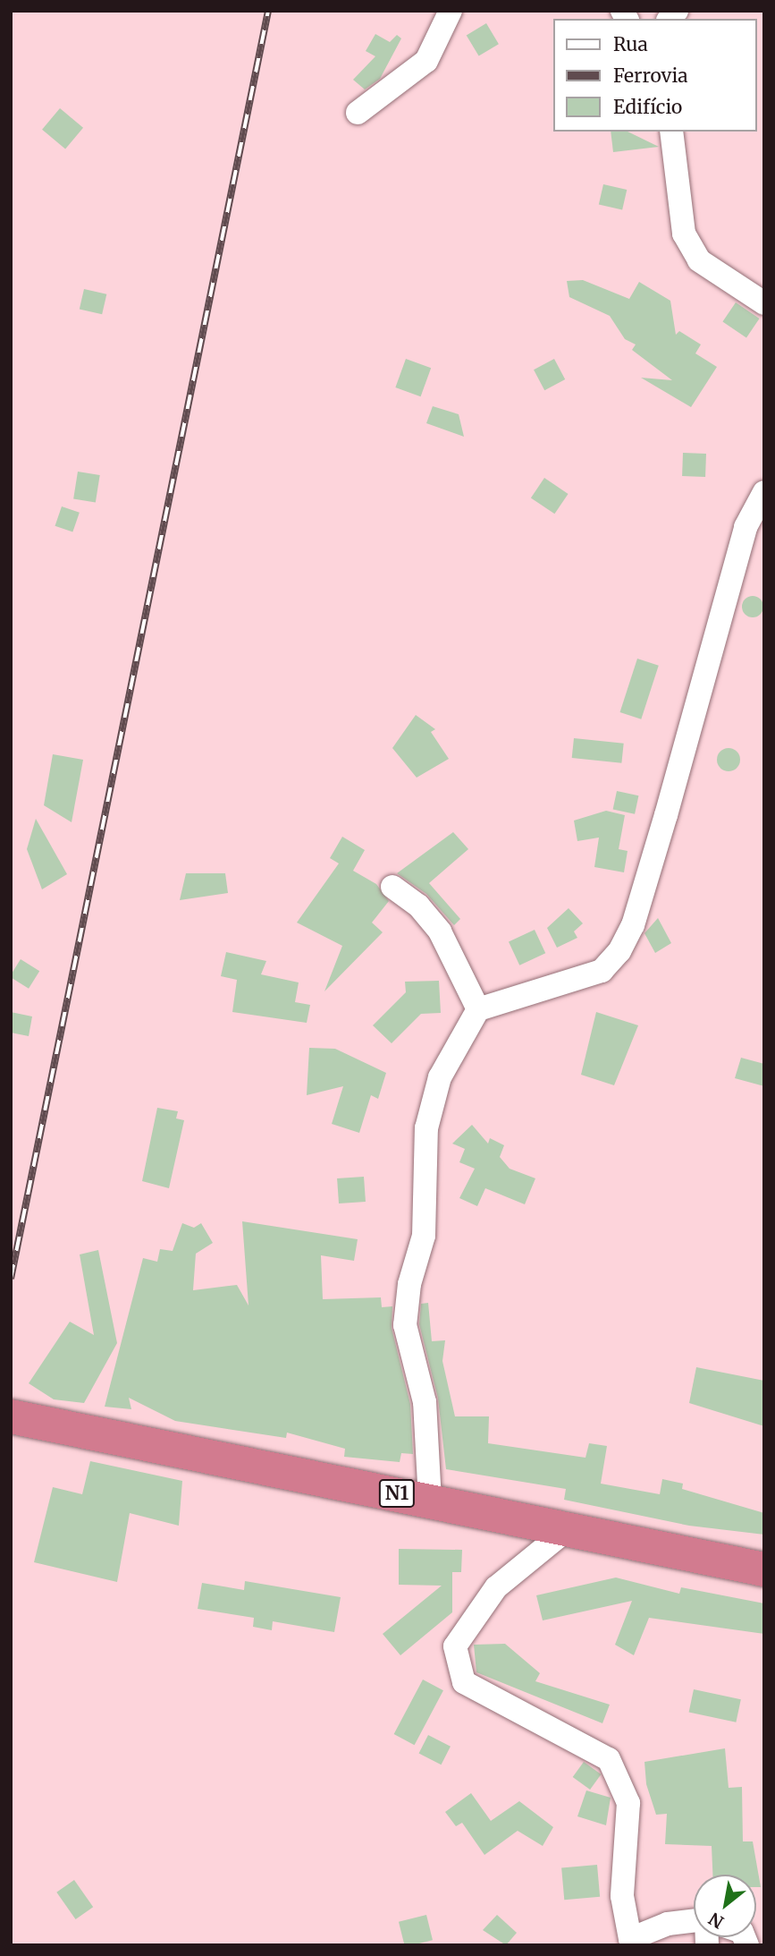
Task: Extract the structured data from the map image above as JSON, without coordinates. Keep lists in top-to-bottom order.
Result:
{
  "streets": {
    "highway": ["N1"]
  },
  "legend": ["Rua", "Ferrovia", "Edifício"],
  "north": "bottom left"
}
